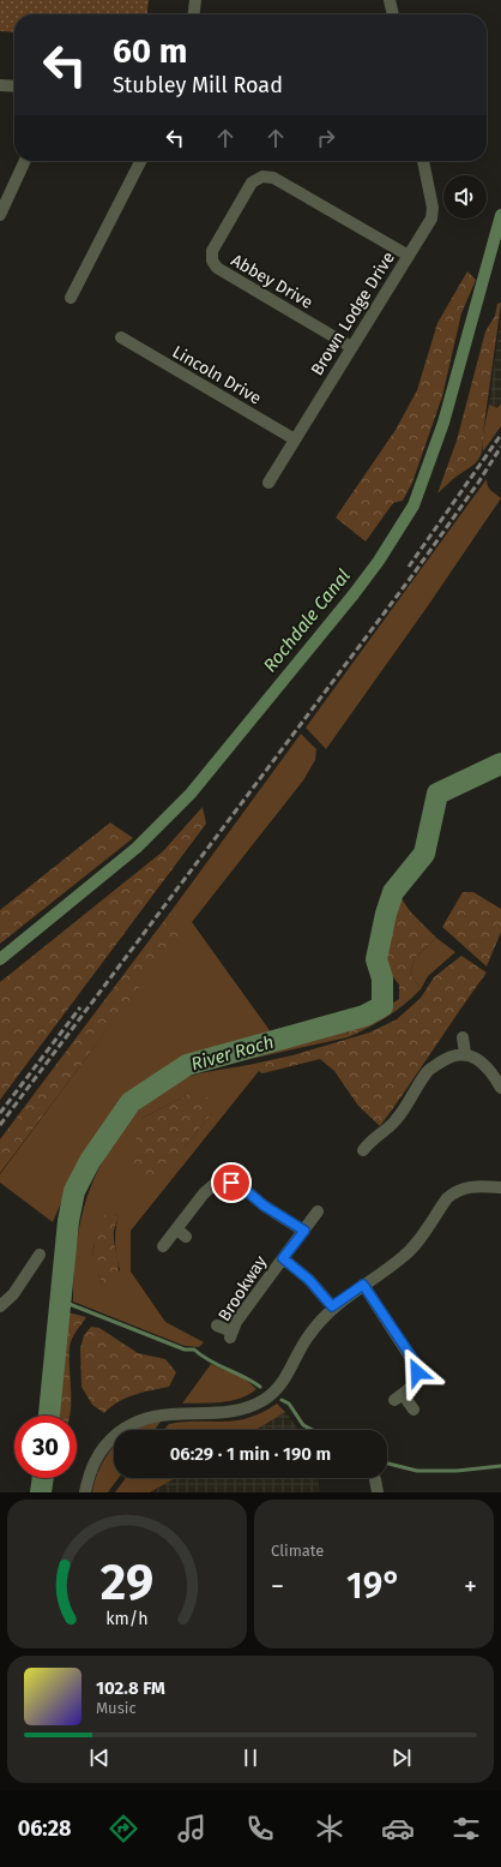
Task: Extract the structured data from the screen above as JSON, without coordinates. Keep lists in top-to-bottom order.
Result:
{
  "streets": {
    "street": [
      "Abbey Drive",
      "Brown Lodge Drive",
      "Lincoln Drive",
      "Brookway"
    ]
  },
  "crossings": [
    ["Abbey Drive", "Brown Lodge Drive"],
    ["Brown Lodge Drive", "Lincoln Drive"]
  ],
  "water": ["Rochdale Canal", "River Roch"],
  "page": {
    "turn": ["60 m", "Stubley Mill Road"],
    "limit": "30",
    "trip": "06:29 · 1 min · 190 m",
    "tile": "Climate",
    "heat": ["−", "19°", "+"],
    "song": ["102.8 FM", "Music"],
    "tabs": "06:28",
    "gauge": ["29", "km/h"]
  }
}
